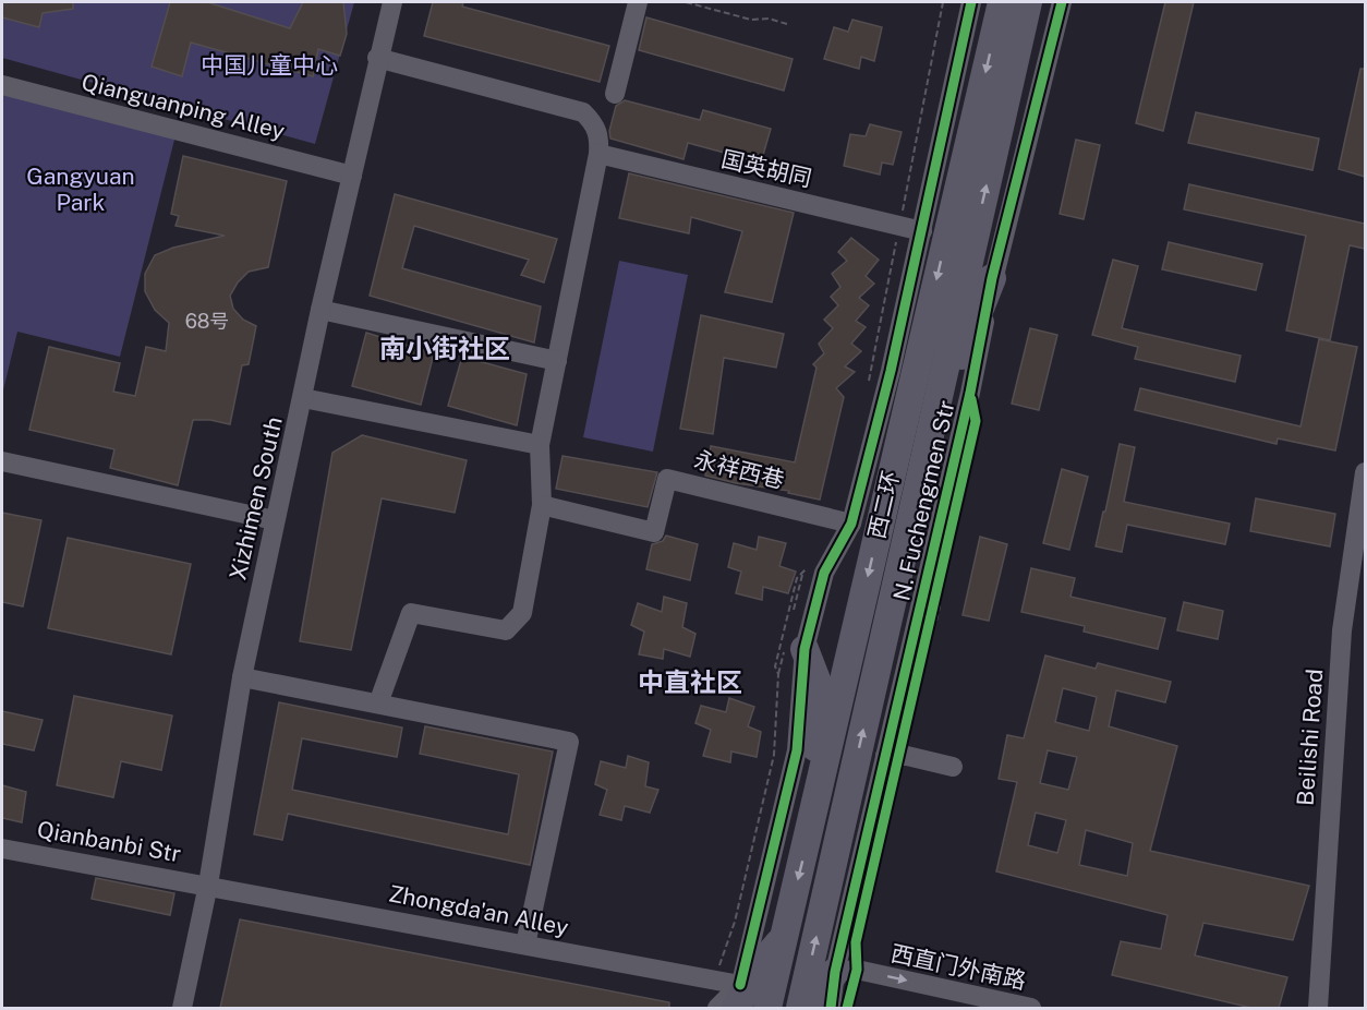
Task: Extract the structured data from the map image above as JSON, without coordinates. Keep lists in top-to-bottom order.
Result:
{
  "streets": {
    "highway": ["西二环"],
    "street": [
      "Qianguanping Alley",
      "国英胡同",
      "永祥西巷",
      "Xizhimen South",
      "N. Fuchengmen Str",
      "Beilishi Road",
      "Qianbanbi Str",
      "Zhongda'an Alley",
      "西直门外南路"
    ]
  },
  "crossings": [
    ["Qianguanping Alley", "Xizhimen South"],
    ["Xizhimen South", "Qianbanbi Str"],
    ["Xizhimen South", "Zhongda'an Alley"],
    ["N. Fuchengmen Str", "西直门外南路"],
    ["Qianbanbi Str", "Zhongda'an Alley"]
  ],
  "one_way": ["西直门外南路"],
  "districts": ["南小街社区", "中直社区"],
  "parks": ["中国儿童中心", "Gangyuan Park"],
  "house_numbers": ["68号"]
}
